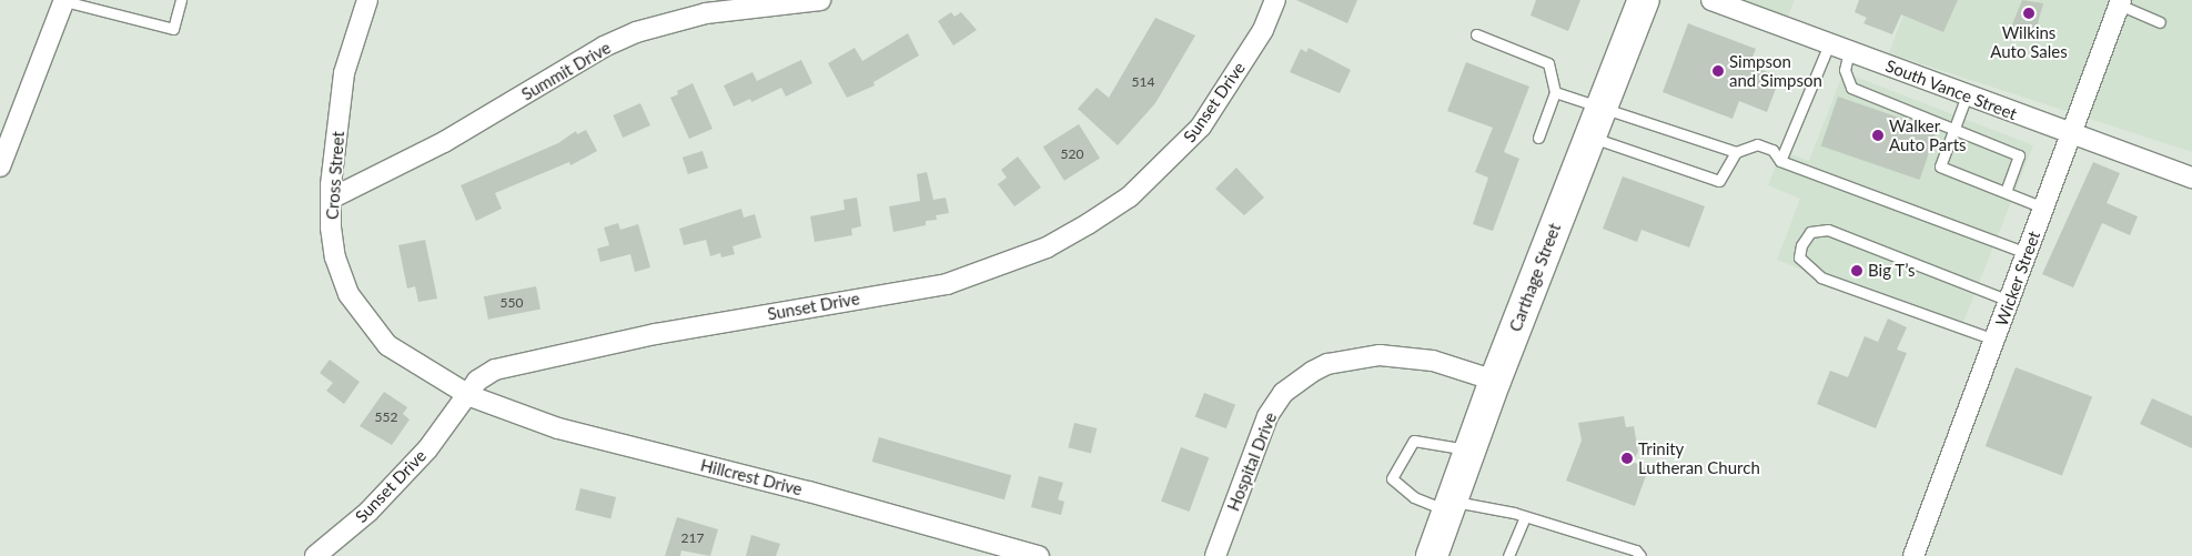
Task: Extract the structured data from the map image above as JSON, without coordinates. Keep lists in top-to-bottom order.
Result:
{
  "streets": {
    "main road": ["Carthage Street"],
    "street": [
      "Summit Drive",
      "South Vance Street",
      "Sunset Drive",
      "Cross Street",
      "Wicker Street",
      "Hospital Drive",
      "Hillcrest Drive"
    ]
  },
  "crossings": [
    ["Summit Drive", "Cross Street"],
    ["South Vance Street", "Wicker Street"],
    ["Sunset Drive", "Cross Street"],
    ["Sunset Drive", "Hillcrest Drive"],
    ["Cross Street", "Hillcrest Drive"],
    ["Carthage Street", "Hospital Drive"]
  ],
  "places": [
    "Wilkins Auto Sales",
    "Simpson and Simpson",
    "Walker Auto Parts",
    "Big T’s",
    "Trinity Lutheran Church"
  ],
  "house_numbers": [
    "514",
    "520",
    "550",
    "552",
    "217"
  ]
}
